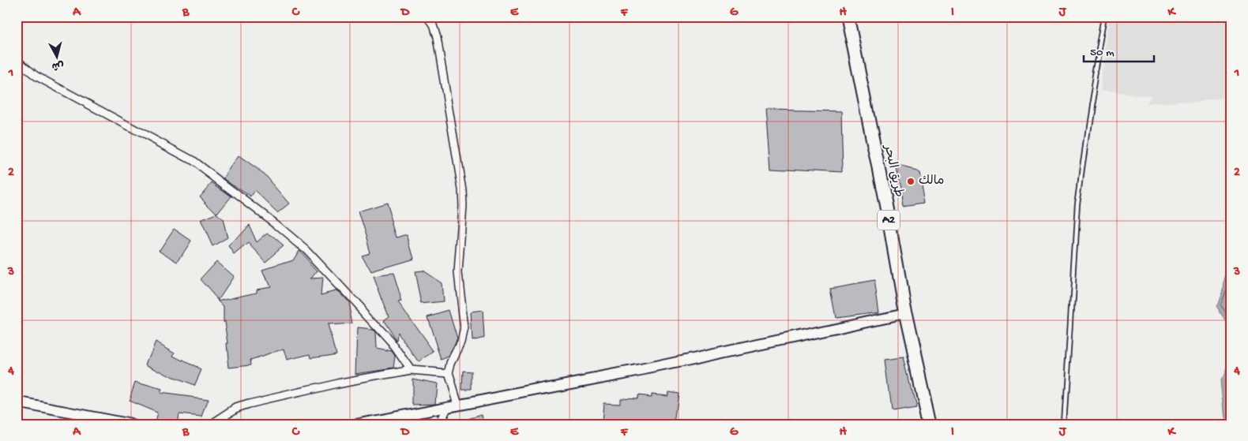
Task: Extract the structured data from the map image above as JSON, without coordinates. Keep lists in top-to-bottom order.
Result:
{
  "streets": {
    "main road": ["طريق البحر", "A2"]
  },
  "places": ["مالك"],
  "scale_bar": "50 m",
  "north": "bottom",
  "grid": {
    "columns": [
      "A",
      "B",
      "C",
      "D",
      "E",
      "F",
      "G",
      "H",
      "I",
      "J",
      "K"
    ],
    "rows": [
      "1",
      "2",
      "3",
      "4"
    ]
  }
}
